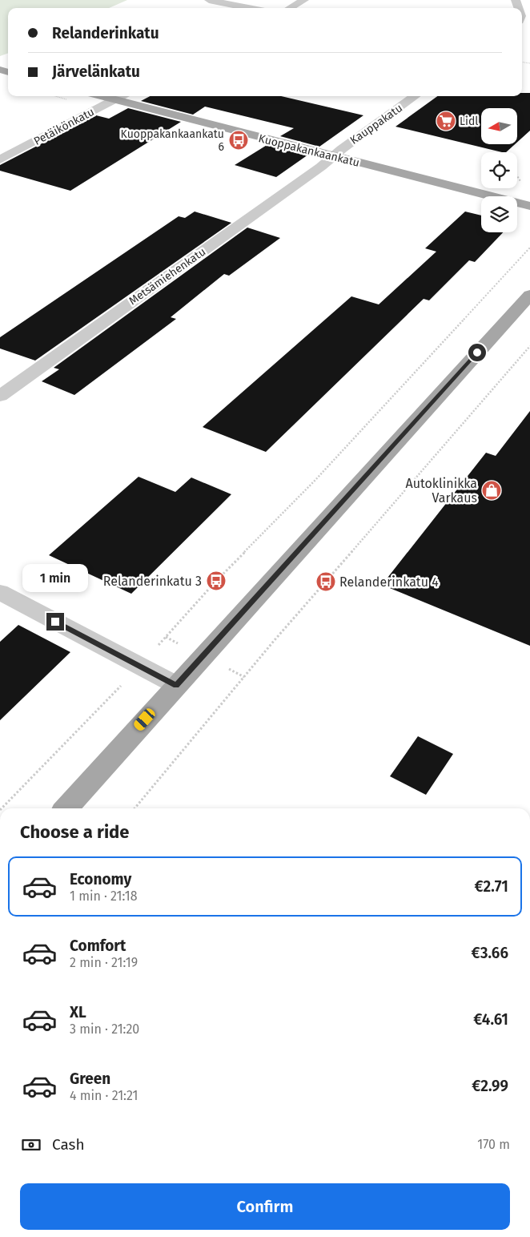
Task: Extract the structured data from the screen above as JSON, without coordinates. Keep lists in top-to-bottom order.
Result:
{
  "streets": {
    "main road": ["Kuoppakankaankatu"],
    "street": ["Kauppakatu", "Petäikönkatu", "Metsämiehenkatu"]
  },
  "crossings": [
    ["Kauppakatu", "Kuoppakankaankatu"],
    ["Kauppakatu", "Metsämiehenkatu"],
    ["Petäikönkatu", "Kuoppakankaankatu"],
    ["Kuoppakankaankatu", "Metsämiehenkatu"]
  ],
  "places": {
    "supermarket": ["Lidl"],
    "bus stop": ["Kuoppakankaankatu 6", "Relanderinkatu 3", "Relanderinkatu 4"],
    "shop": ["Autoklinikka Varkaus"]
  },
  "north": "left",
  "page": {
    "banner": ["Relanderinkatu", "Järvelänkatu"],
    "bubble": "1 min",
    "heading": "Choose a ride",
    "list": [
      {
        "name": "Economy",
        "note": "1 min · 21:18",
        "value": "€2.71"
      },
      {
        "name": "Comfort",
        "note": "2 min · 21:19",
        "value": "€3.66"
      },
      {
        "name": "XL",
        "note": "3 min · 21:20",
        "value": "€4.61"
      },
      {
        "name": "Green",
        "note": "4 min · 21:21",
        "value": "€2.99"
      }
    ],
    "pay": ["Cash", "170 m"],
    "buttons": "Confirm"
  }
}
